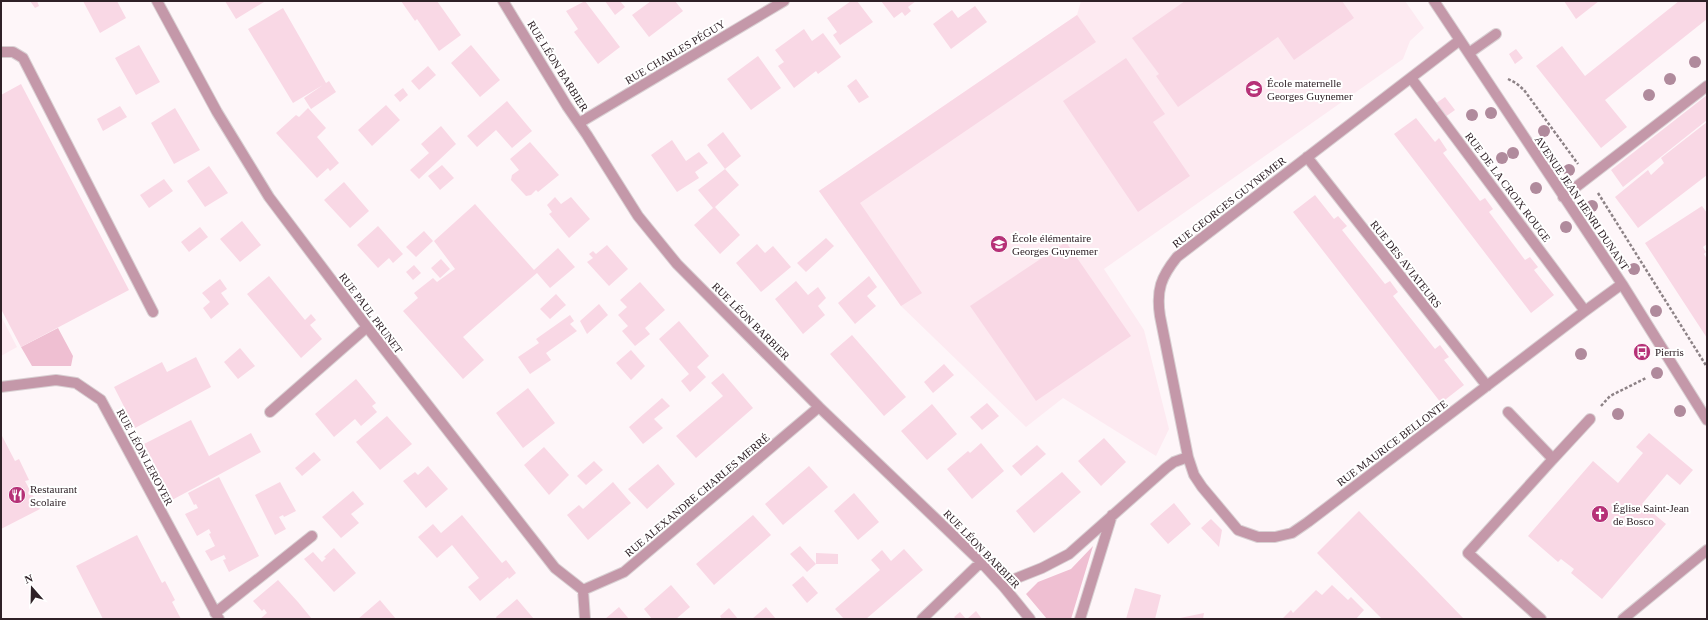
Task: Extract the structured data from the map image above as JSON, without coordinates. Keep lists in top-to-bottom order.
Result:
{
  "streets": {
    "street": [
      "RUE CHARLES PÉGUY",
      "RUE LÉON BARBIER",
      "RUE DE LA CROIX ROUGE",
      "RUE GEORGES GUYNEMER",
      "AVENUE JEAN HENRI DUNANT",
      "RUE DES AVIATEURS",
      "RUE PAUL PRUNET",
      "RUE MAURICE BELLONTE",
      "RUE LÉON LEROYER",
      "RUE ALEXANDRE CHARLES MERRÉ"
    ]
  },
  "crossings": [
    ["RUE CHARLES PÉGUY", "RUE LÉON BARBIER"],
    ["RUE LÉON BARBIER", "RUE ALEXANDRE CHARLES MERRÉ"],
    ["RUE DE LA CROIX ROUGE", "RUE GEORGES GUYNEMER"],
    ["RUE DE LA CROIX ROUGE", "RUE MAURICE BELLONTE"],
    ["RUE GEORGES GUYNEMER", "AVENUE JEAN HENRI DUNANT"],
    ["RUE GEORGES GUYNEMER", "RUE DES AVIATEURS"],
    ["RUE GEORGES GUYNEMER", "RUE MAURICE BELLONTE"],
    ["AVENUE JEAN HENRI DUNANT", "RUE MAURICE BELLONTE"],
    ["RUE DES AVIATEURS", "RUE MAURICE BELLONTE"],
    ["RUE PAUL PRUNET", "RUE ALEXANDRE CHARLES MERRÉ"]
  ],
  "places": {
    "school or university": ["École maternelle Georges Guynemer", "École élémentaire Georges Guynemer"],
    "bus stop": ["Pierris"],
    "restaurant": ["Restaurant Scolaire"],
    "church": ["Église Saint-Jean de Bosco"]
  },
  "north": "top"
}
